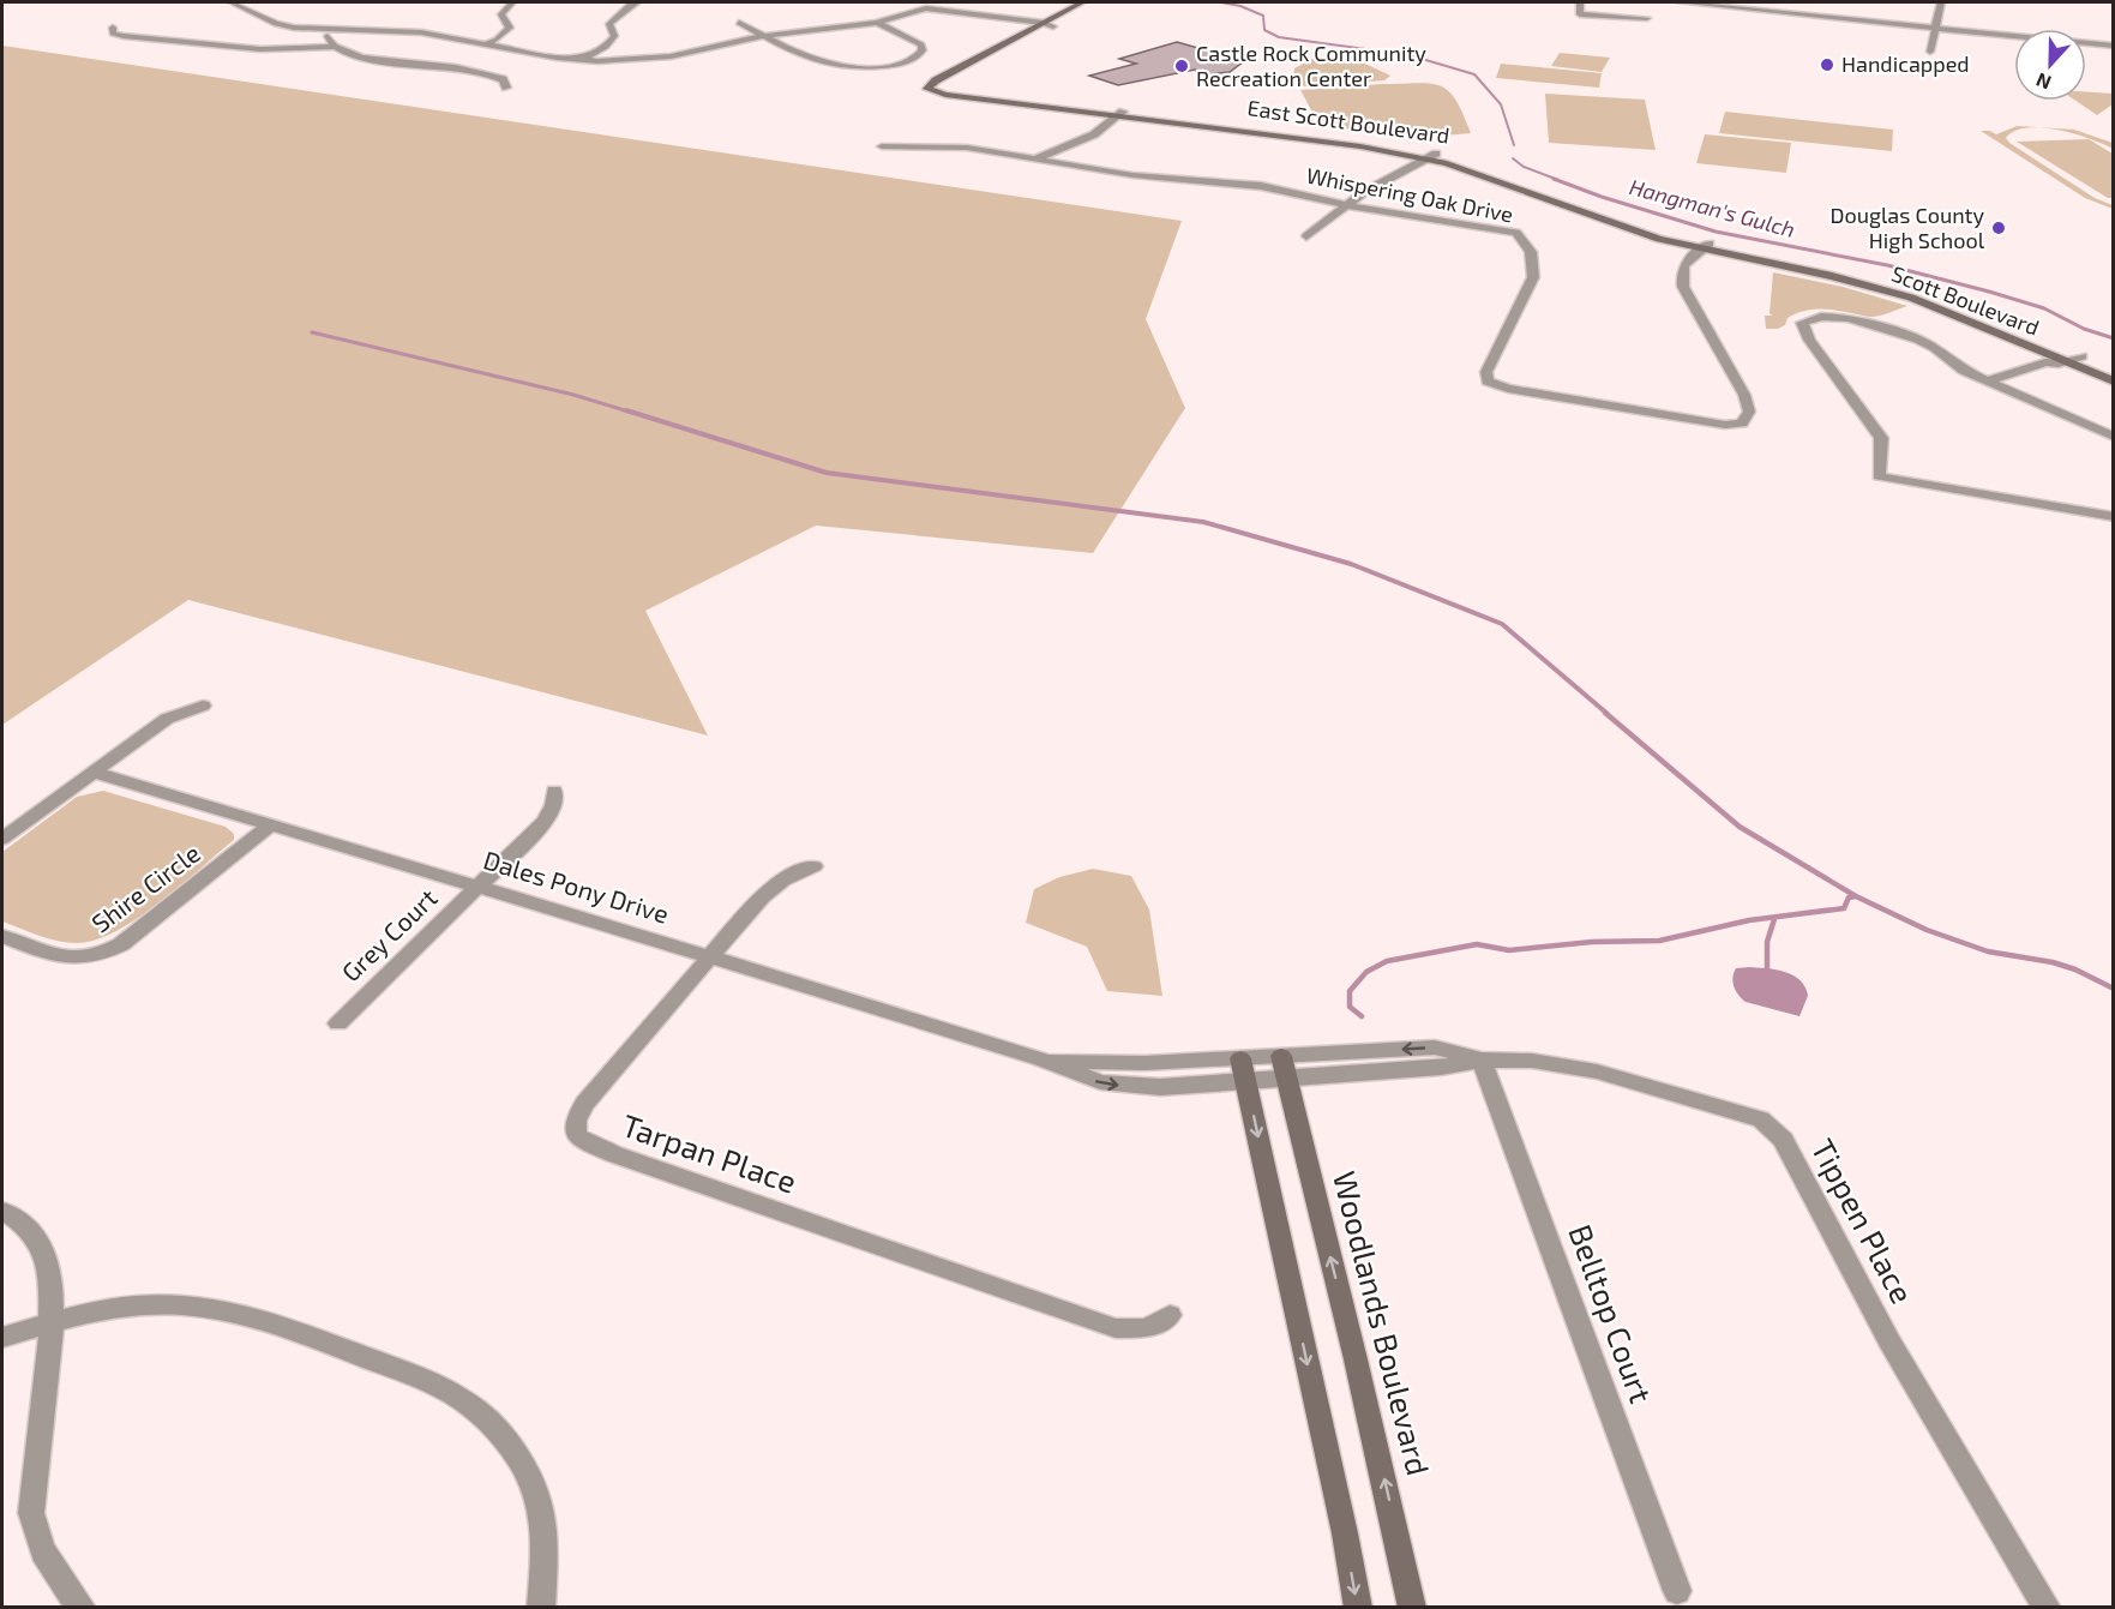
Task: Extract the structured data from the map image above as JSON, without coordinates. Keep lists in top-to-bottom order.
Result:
{
  "streets": {
    "street": [
      "East Scott Boulevard",
      "Whispering Oak Drive",
      "Scott Boulevard",
      "Dales Pony Drive",
      "Shire Circle",
      "Grey Court",
      "Tarpan Place",
      "Tippen Place",
      "Belltop Court",
      "Woodlands Boulevard"
    ]
  },
  "crossings": [
    ["East Scott Boulevard", "Scott Boulevard"],
    ["Whispering Oak Drive", "Scott Boulevard"],
    ["Dales Pony Drive", "Shire Circle"],
    ["Dales Pony Drive", "Grey Court"],
    ["Dales Pony Drive", "Tarpan Place"],
    ["Dales Pony Drive", "Tippen Place"],
    ["Dales Pony Drive", "Woodlands Boulevard"],
    ["Tippen Place", "Belltop Court"],
    ["Tippen Place", "Woodlands Boulevard"]
  ],
  "water": ["Hangman's Gulch"],
  "places": ["Handicapped", "Castle Rock Community Recreation Center", "Douglas County High School"],
  "north": "bottom"
}
